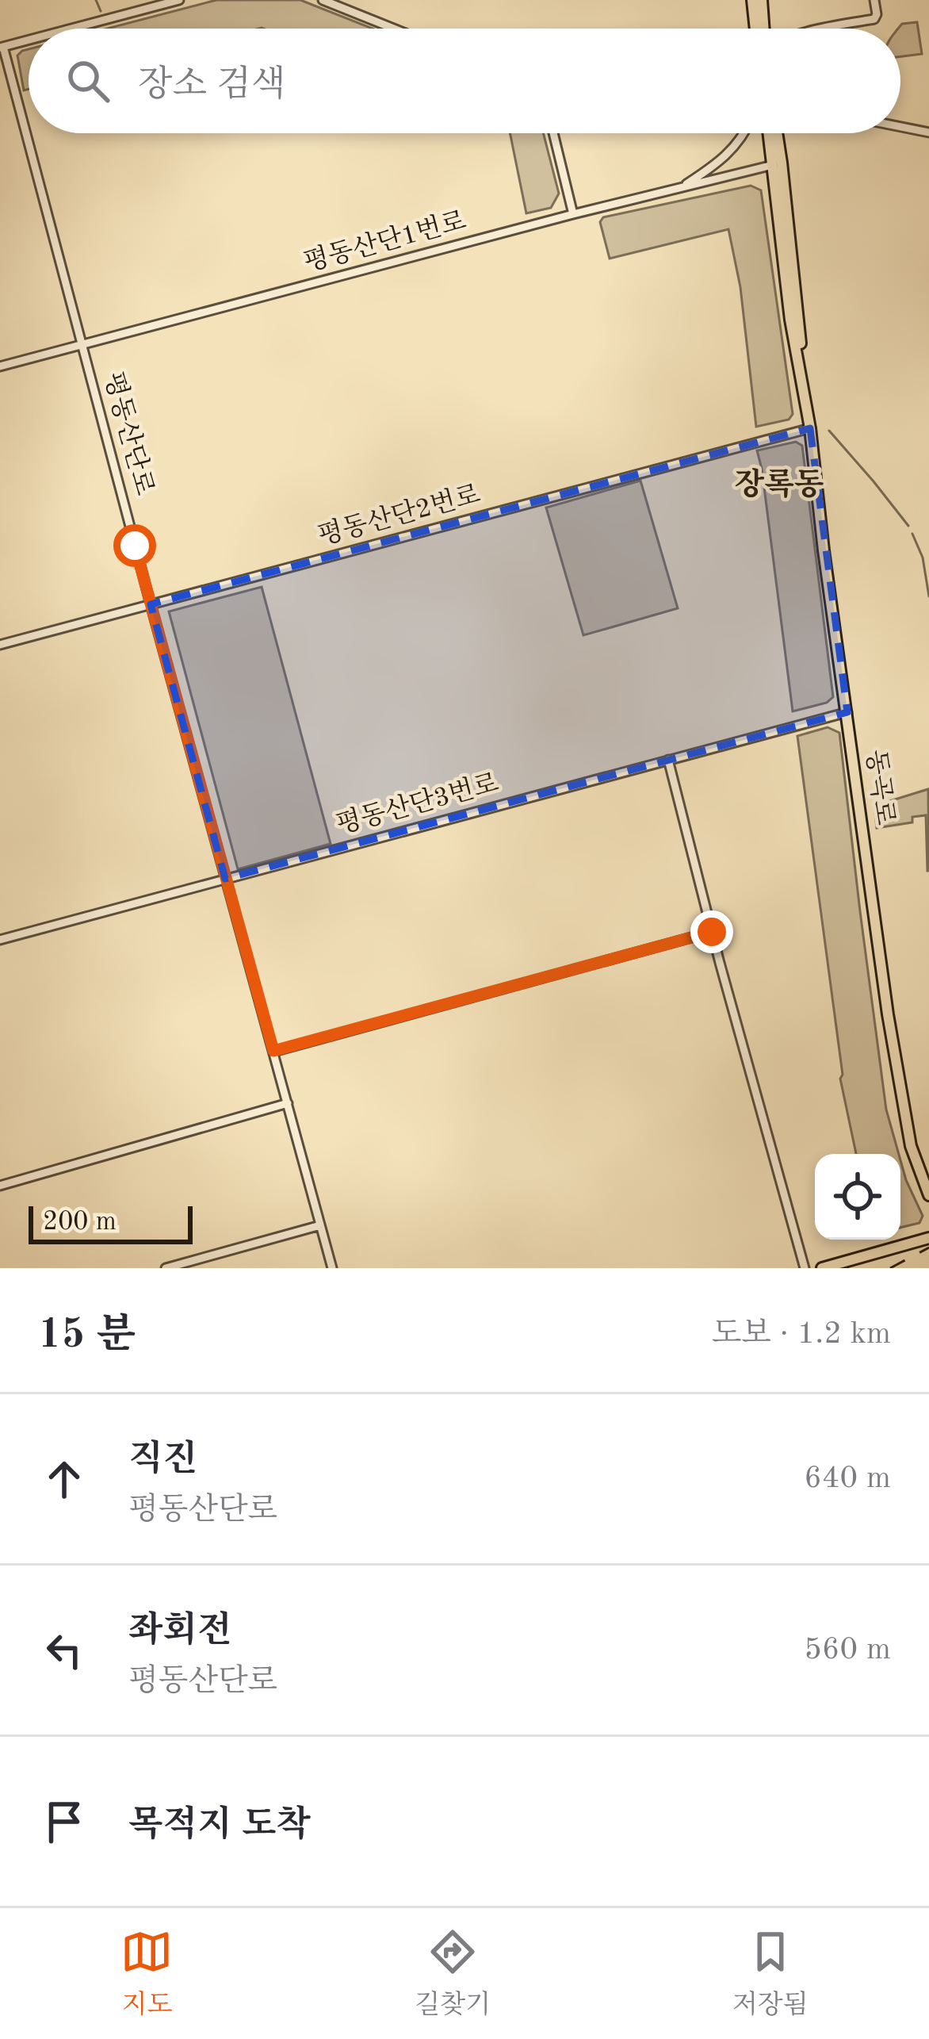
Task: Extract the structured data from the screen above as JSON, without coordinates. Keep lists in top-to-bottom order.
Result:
{
  "streets": {
    "main road": ["동곡로"],
    "street": [
      "평동산단1번로",
      "평동산단로",
      "평동산단2번로",
      "평동산단3번로"
    ]
  },
  "crossings": [
    ["평동산단1번로", "평동산단로"],
    ["평동산단1번로", "동곡로"],
    ["평동산단로", "평동산단2번로"],
    ["평동산단로", "평동산단3번로"],
    ["평동산단2번로", "동곡로"],
    ["동곡로", "평동산단3번로"]
  ],
  "districts": ["장록동"],
  "scale_bar": "200 m",
  "page": {
    "search": "장소 검색",
    "scale": "200 m",
    "heading": ["15 분", "도보 · 1.2 km"],
    "list": [
      ["직진", "평동산단로", "640 m"],
      ["좌회전", "평동산단로", "560 m"],
      "목적지 도착"
    ],
    "nav": ["지도", "길찾기", "저장됨"]
  }
}
